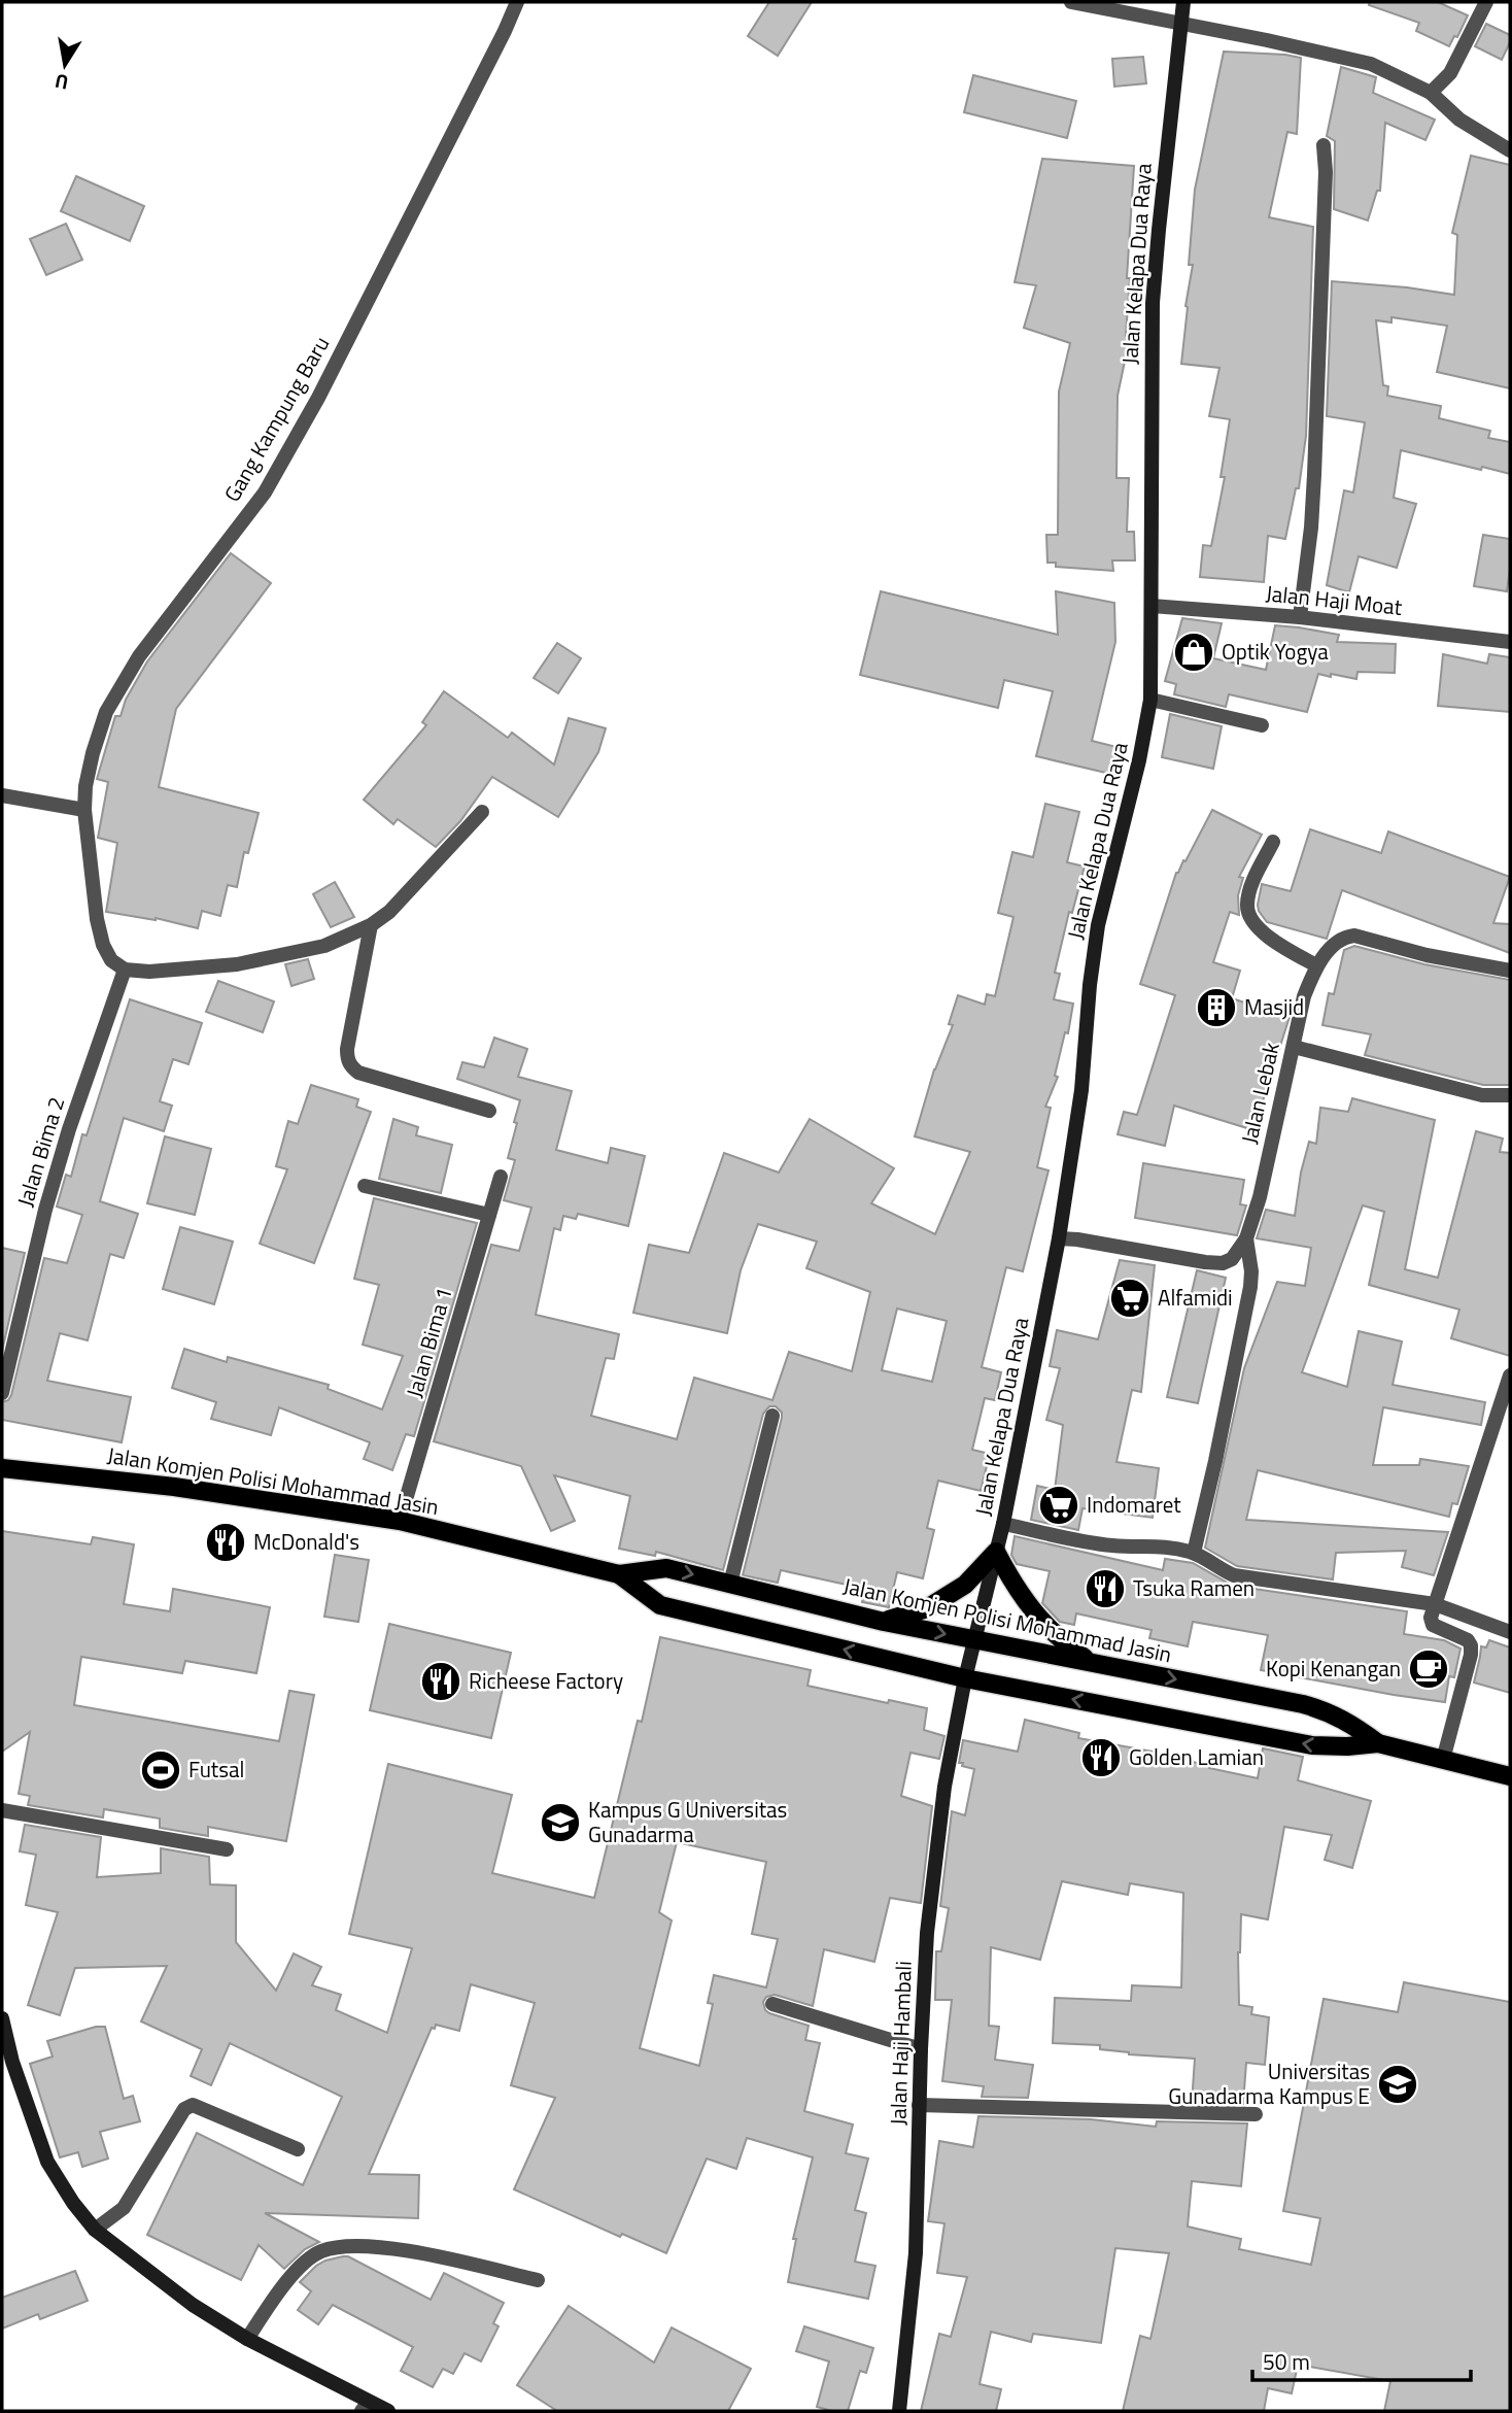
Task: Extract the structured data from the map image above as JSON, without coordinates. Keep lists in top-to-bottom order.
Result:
{
  "streets": {
    "main road": ["Jalan Kelapa Dua Raya", "Jalan Komjen Polisi Mohammad Jasin", "Jalan Haji Hambali"],
    "street": [
      "Gang Kampung Baru",
      "Jalan Haji Moat",
      "Jalan Lebak",
      "Jalan Bima 2",
      "Jalan Bima 1"
    ]
  },
  "crossings": [
    ["Jalan Kelapa Dua Raya", "Jalan Haji Moat"],
    ["Jalan Kelapa Dua Raya", "Jalan Lebak"],
    ["Jalan Kelapa Dua Raya", "Jalan Komjen Polisi Mohammad Jasin"],
    ["Jalan Kelapa Dua Raya", "Jalan Haji Hambali"],
    ["Gang Kampung Baru", "Jalan Bima 2"],
    ["Jalan Bima 1", "Jalan Komjen Polisi Mohammad Jasin"],
    ["Jalan Komjen Polisi Mohammad Jasin", "Jalan Haji Hambali"]
  ],
  "places": {
    "shop": ["Optik Yogya"],
    "building": ["Masjid"],
    "supermarket": ["Alfamidi", "Indomaret"],
    "restaurant": [
      "McDonald's",
      "Tsuka Ramen",
      "Richeese Factory",
      "Golden Lamian"
    ],
    "cafe": ["Kopi Kenangan"],
    "sports": ["Futsal"],
    "school or university": ["Kampus G Universitas Gunadarma", "Universitas Gunadarma Kampus E"]
  },
  "scale_bar": "50 m",
  "north": "bottom"
}
